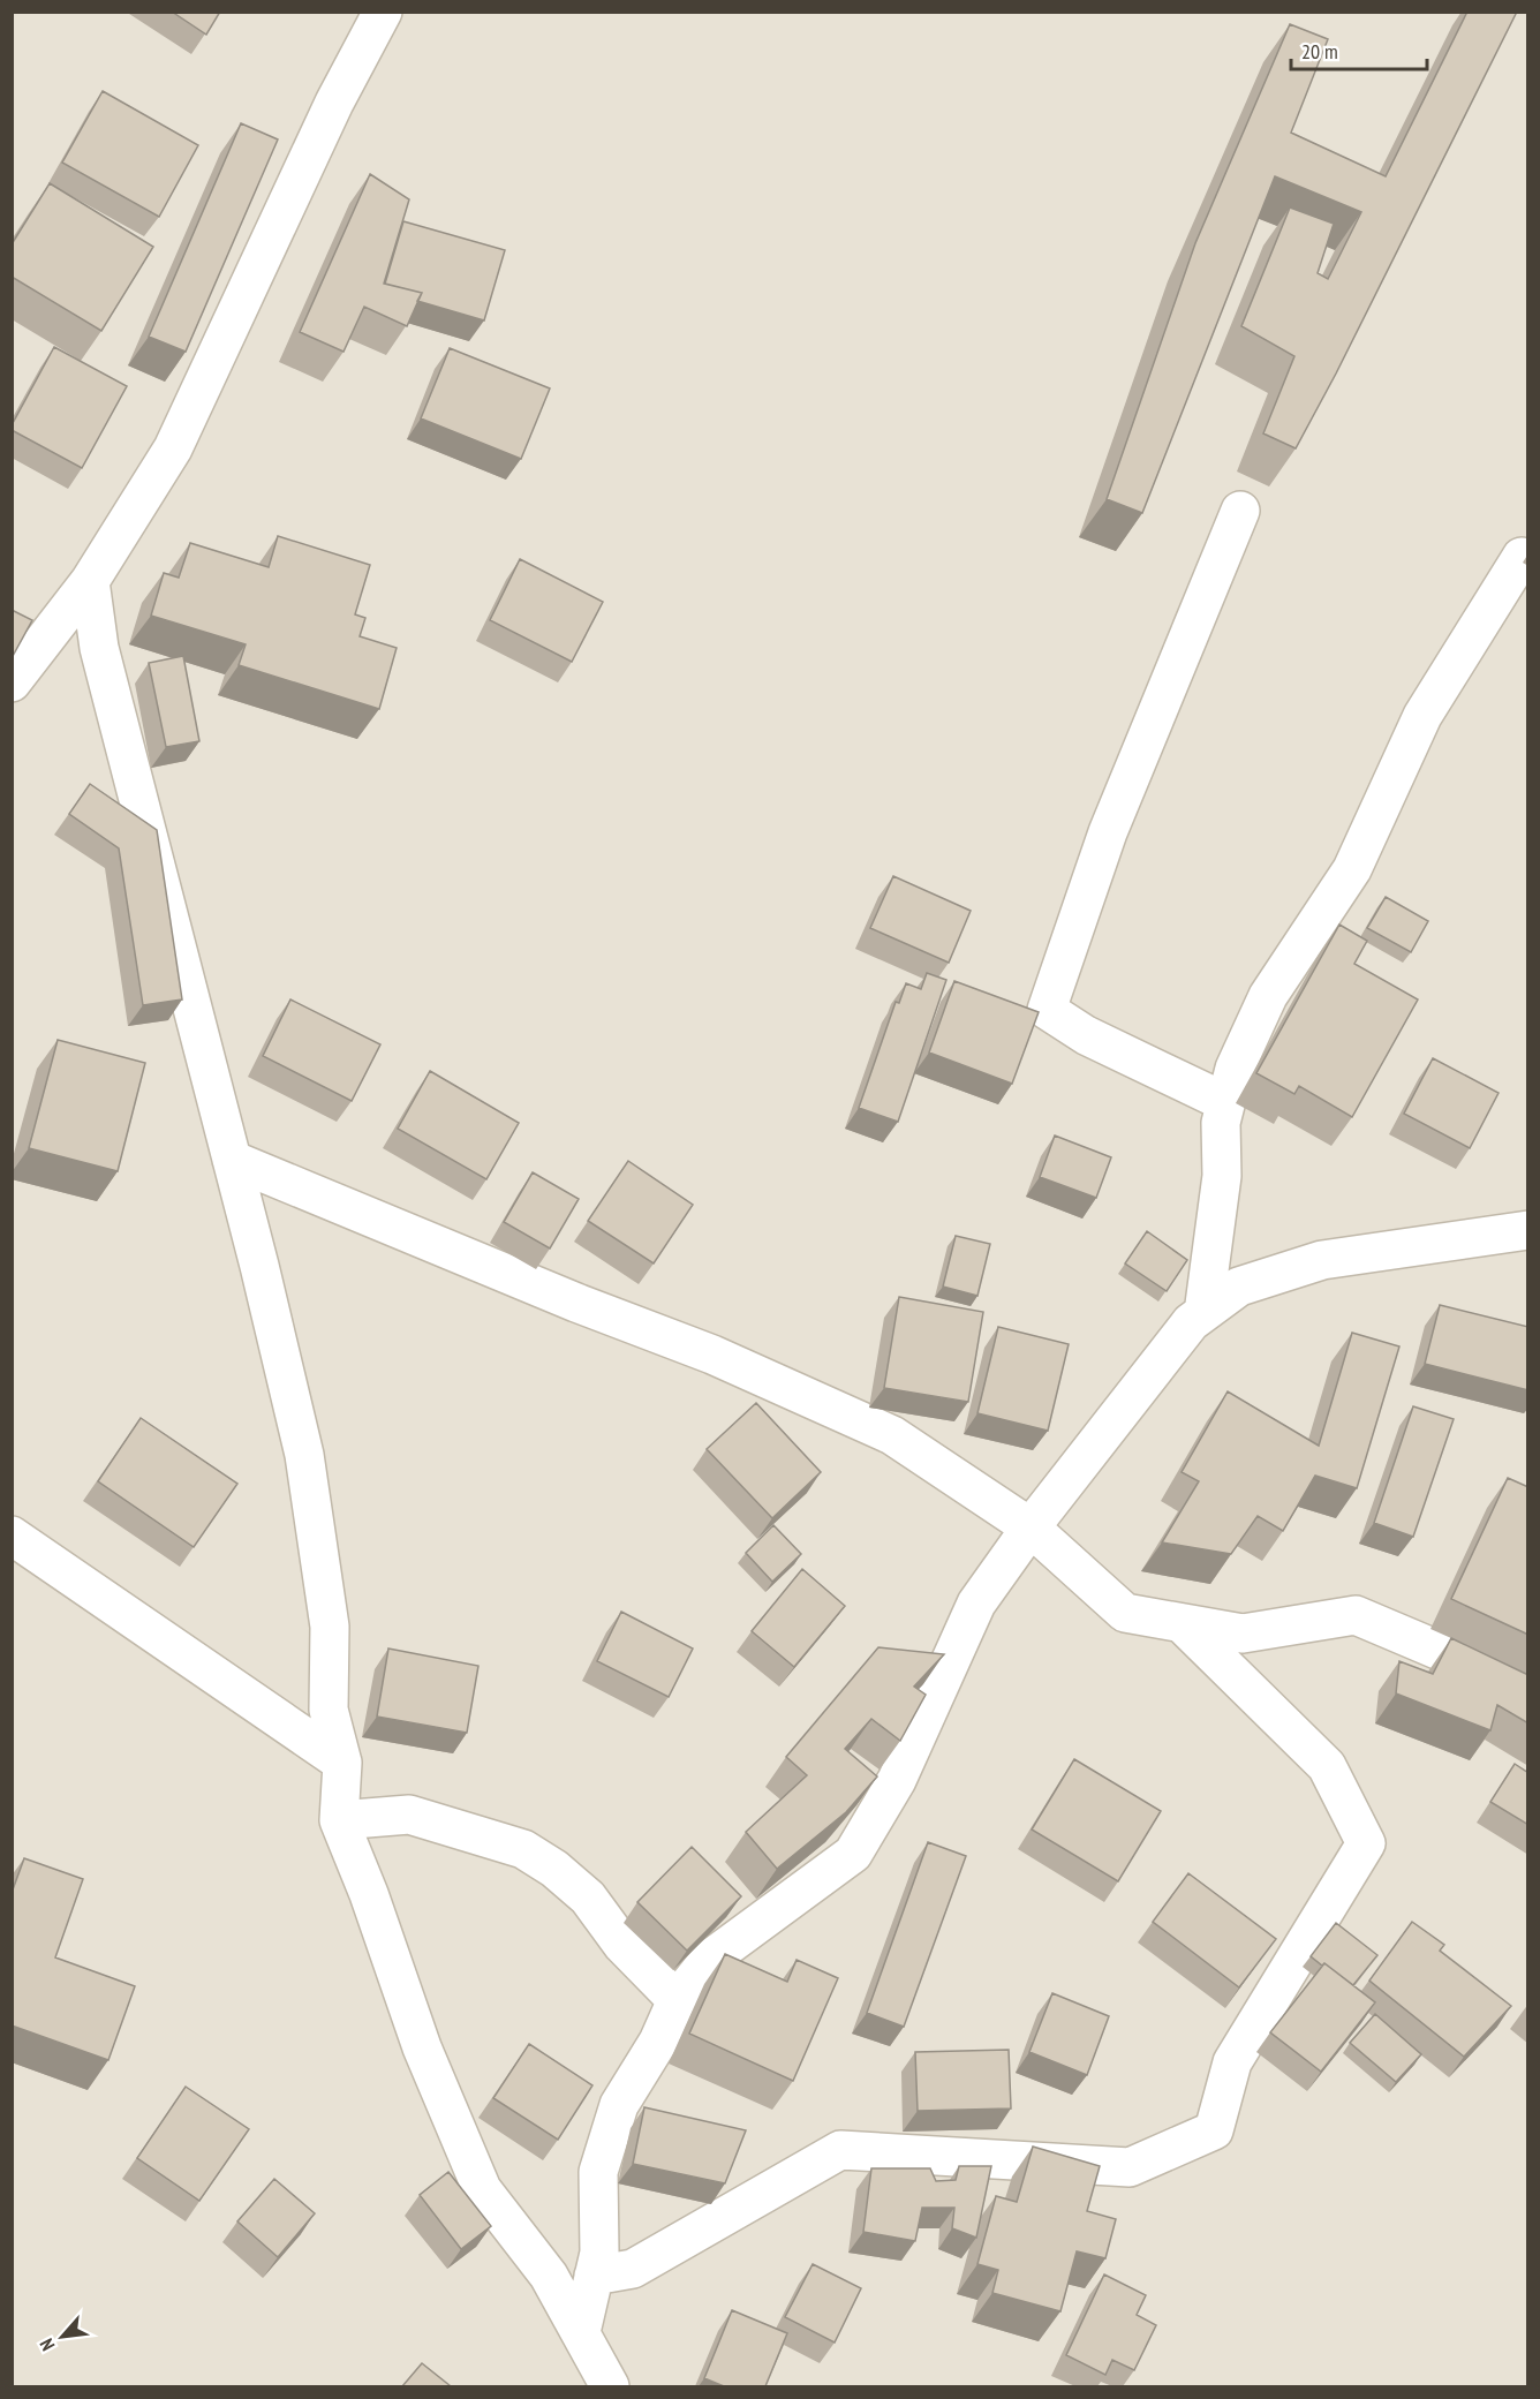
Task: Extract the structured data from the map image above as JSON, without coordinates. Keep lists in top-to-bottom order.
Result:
{
  "scale_bar": "20 m",
  "north": "bottom left"
}
